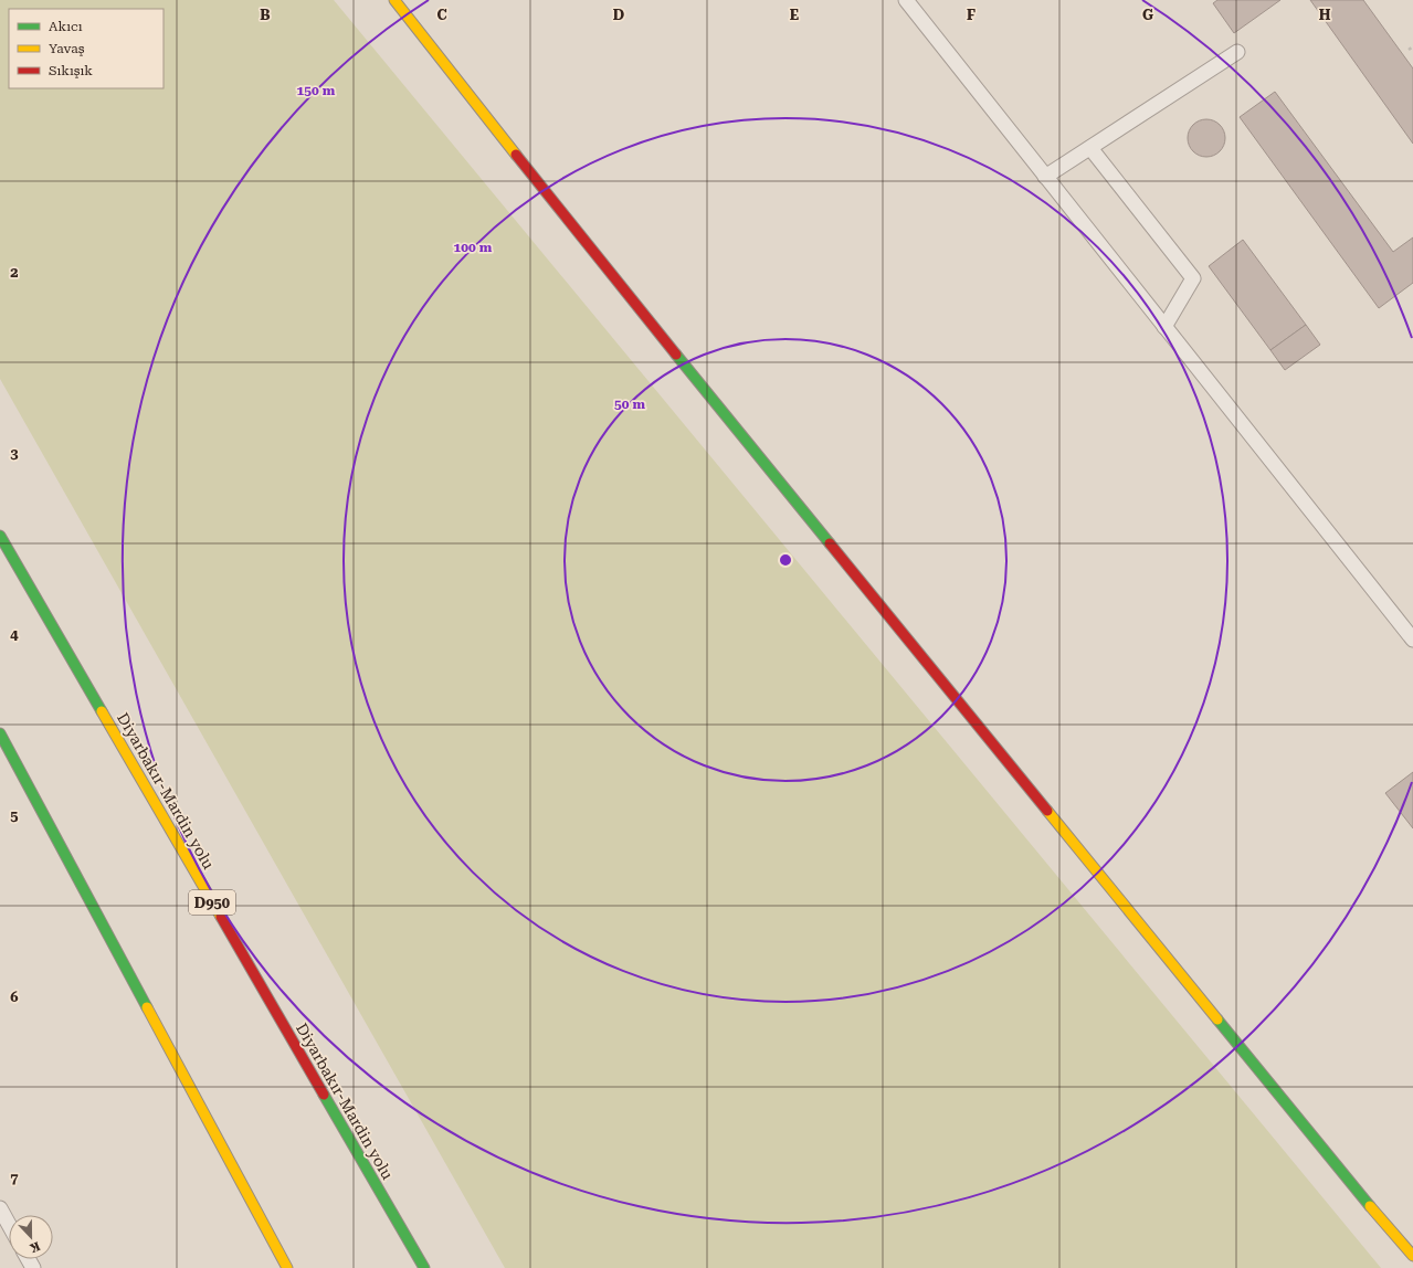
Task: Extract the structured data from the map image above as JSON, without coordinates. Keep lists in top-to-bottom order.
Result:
{
  "streets": {
    "main road": ["Diyarbakır-Mardin yolu", "D950"]
  },
  "legend": ["Akıcı", "Yavaş", "Sıkışık"],
  "north": "bottom",
  "grid": {
    "columns": [
      "B",
      "C",
      "D",
      "E",
      "F",
      "G",
      "H"
    ],
    "rows": [
      "2",
      "3",
      "4",
      "5",
      "6",
      "7"
    ]
  },
  "rings": ["150 m", "100 m", "50 m"]
}
